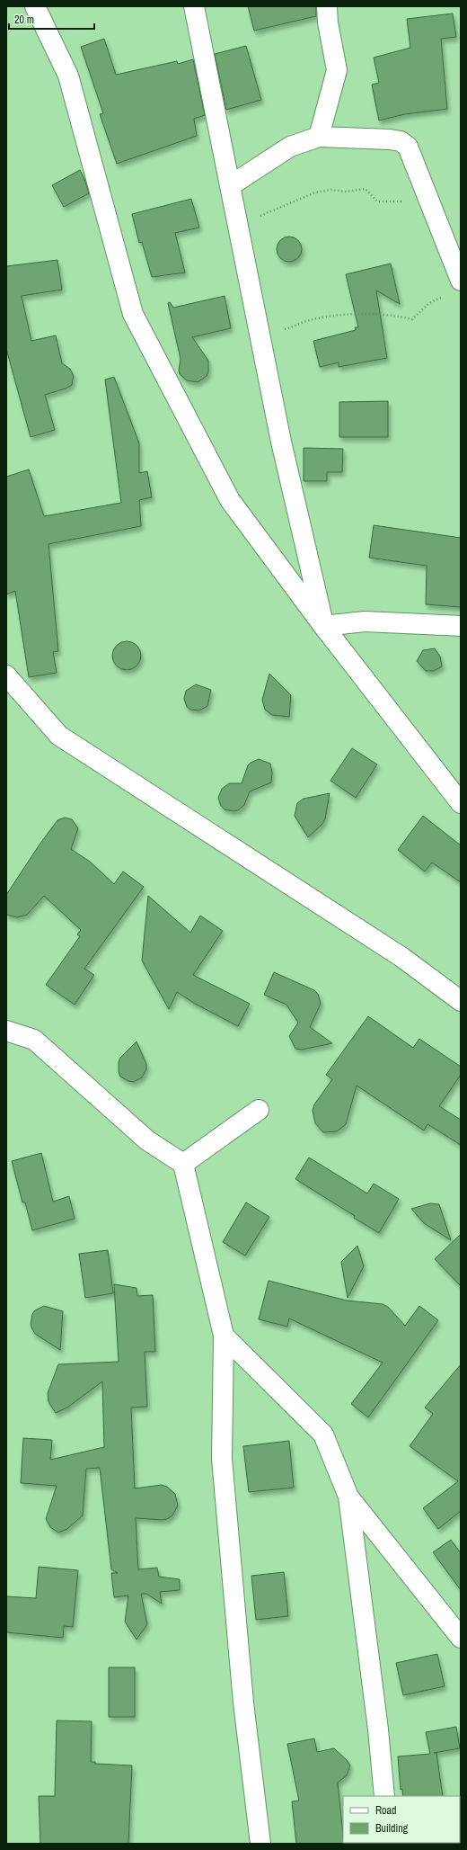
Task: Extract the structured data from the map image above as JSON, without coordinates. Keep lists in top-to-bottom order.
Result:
{
  "legend": ["Road", "Building"],
  "scale_bar": "20 m"
}
